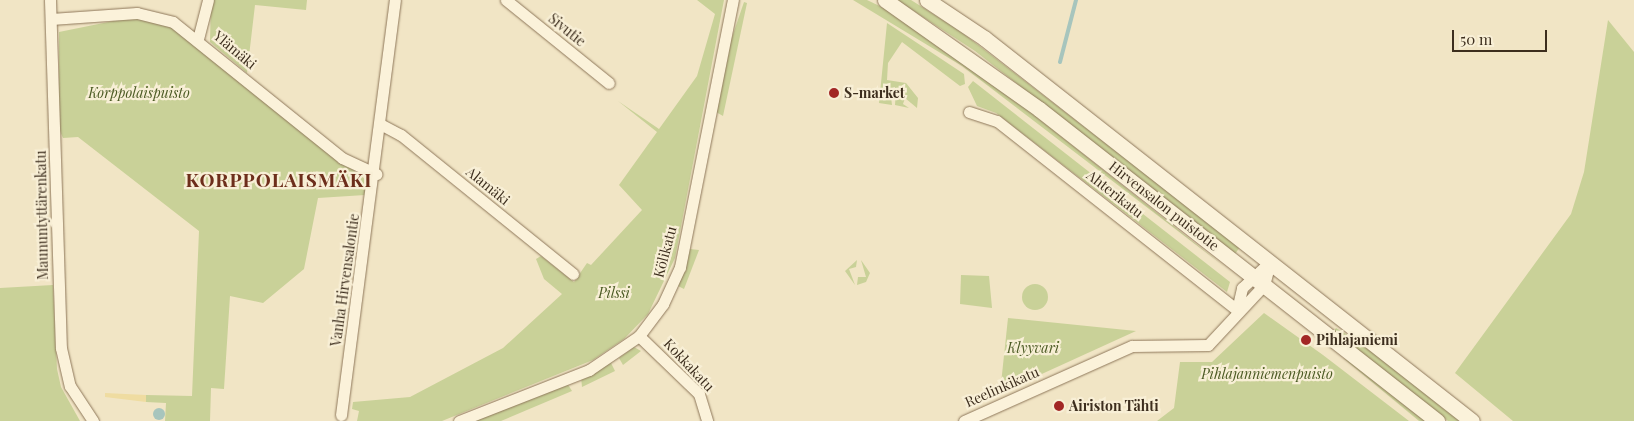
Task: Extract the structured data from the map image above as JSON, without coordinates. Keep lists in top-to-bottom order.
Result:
{
  "streets": {
    "main road": ["Hirvensalon puistotie"],
    "street": [
      "Sivutie",
      "Ylämäki",
      "Alamäki",
      "Ahterikatu",
      "Maununtyttärenkatu",
      "Kölikatu",
      "Vanha Hirvensalontie",
      "Kokkakatu",
      "Reelinkikatu"
    ]
  },
  "crossings": [
    ["Ylämäki", "Maununtyttärenkatu"],
    ["Ylämäki", "Vanha Hirvensalontie"],
    ["Alamäki", "Vanha Hirvensalontie"],
    ["Ahterikatu", "Reelinkikatu"],
    ["Hirvensalon puistotie", "Reelinkikatu"],
    ["Kölikatu", "Kokkakatu"]
  ],
  "districts": ["KORPPOLAISMÄKI"],
  "parks": [
    "Korppolaispuisto",
    "Pilssi",
    "Klyyvari",
    "Pihlajanniemenpuisto"
  ],
  "places": ["S-market", "Pihlajaniemi", "Airiston Tähti"],
  "scale_bar": "50 m"
}
